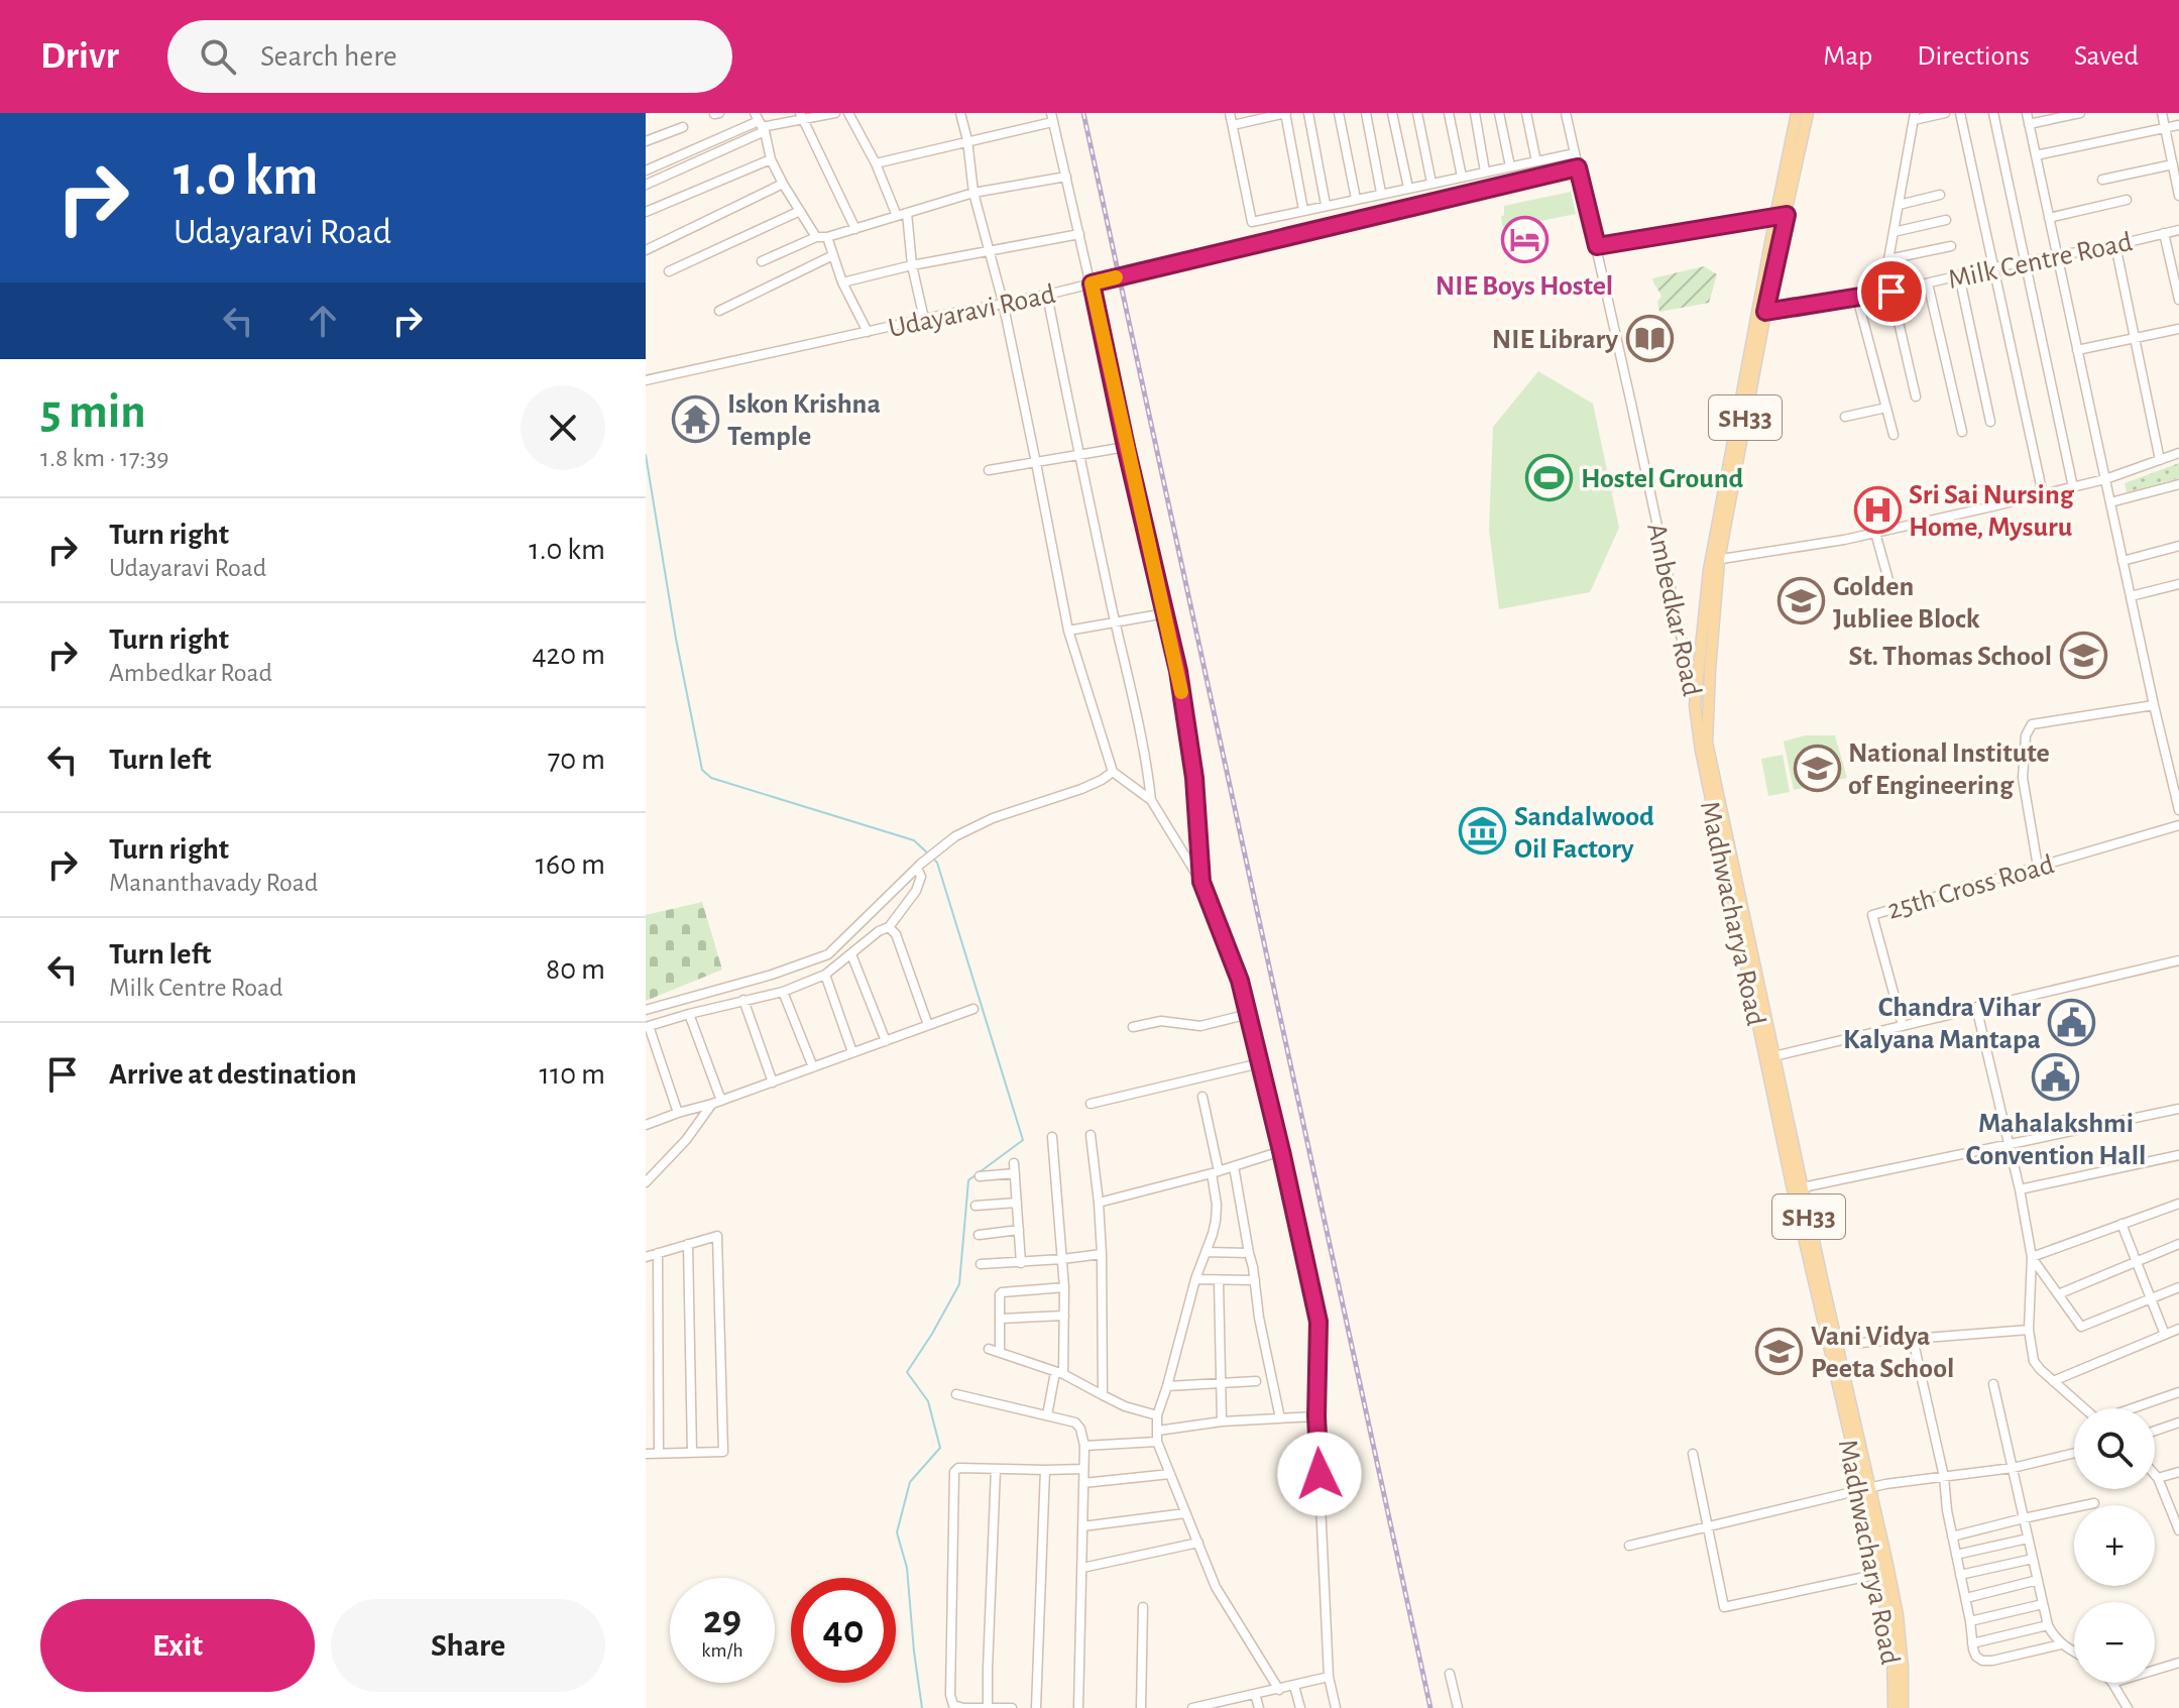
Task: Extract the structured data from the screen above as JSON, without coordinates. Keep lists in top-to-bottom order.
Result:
{
  "streets": {
    "main road": ["SH33", "Madhwacharya Road"],
    "street": [
      "Milk Centre Road",
      "Udayaravi Road",
      "Ambedkar Road",
      "25th Cross Road"
    ]
  },
  "crossings": [
    ["Milk Centre Road", "SH33"],
    ["Udayaravi Road", "Ambedkar Road"],
    ["SH33", "Ambedkar Road"],
    ["SH33", "Madhwacharya Road"],
    ["Ambedkar Road", "Madhwacharya Road"]
  ],
  "places": {
    "hotel": ["NIE Boys Hostel"],
    "library": ["NIE Library"],
    "temple": ["Iskon Krishna Temple"],
    "sports": ["Hostel Ground"],
    "hospital": ["Sri Sai Nursing Home, Mysuru"],
    "school or university": [
      "Golden Jubliee Block",
      "St. Thomas School",
      "National Institute of Engineering",
      "Vani Vidya Peeta School"
    ],
    "museum": ["Sandalwood Oil Factory"],
    "public building": ["Chandra Vihar Kalyana Mantapa", "Mahalakshmi Convention Hall"]
  },
  "page": {
    "header": "Drivr",
    "search": "Search here",
    "nav": ["Map", "Directions", "Saved"],
    "turn": ["1.0 km", "Udayaravi Road"],
    "heading": ["5 min", "1.8 km · 17:39"],
    "list": [
      {
        "name": "Turn right",
        "note": "Udayaravi Road",
        "value": "1.0 km"
      },
      {
        "name": "Turn right",
        "note": "Ambedkar Road",
        "value": "420 m"
      },
      {
        "name": "Turn left",
        "value": "70 m"
      },
      {
        "name": "Turn right",
        "note": "Mananthavady Road",
        "value": "160 m"
      },
      {
        "name": "Turn left",
        "note": "Milk Centre Road",
        "value": "80 m"
      },
      {
        "name": "Arrive at destination",
        "value": "110 m"
      }
    ],
    "map_buttons": ["+", "−"],
    "speed": "29 km/h",
    "limit": "40",
    "buttons": ["Exit", "Share"]
  }
}
